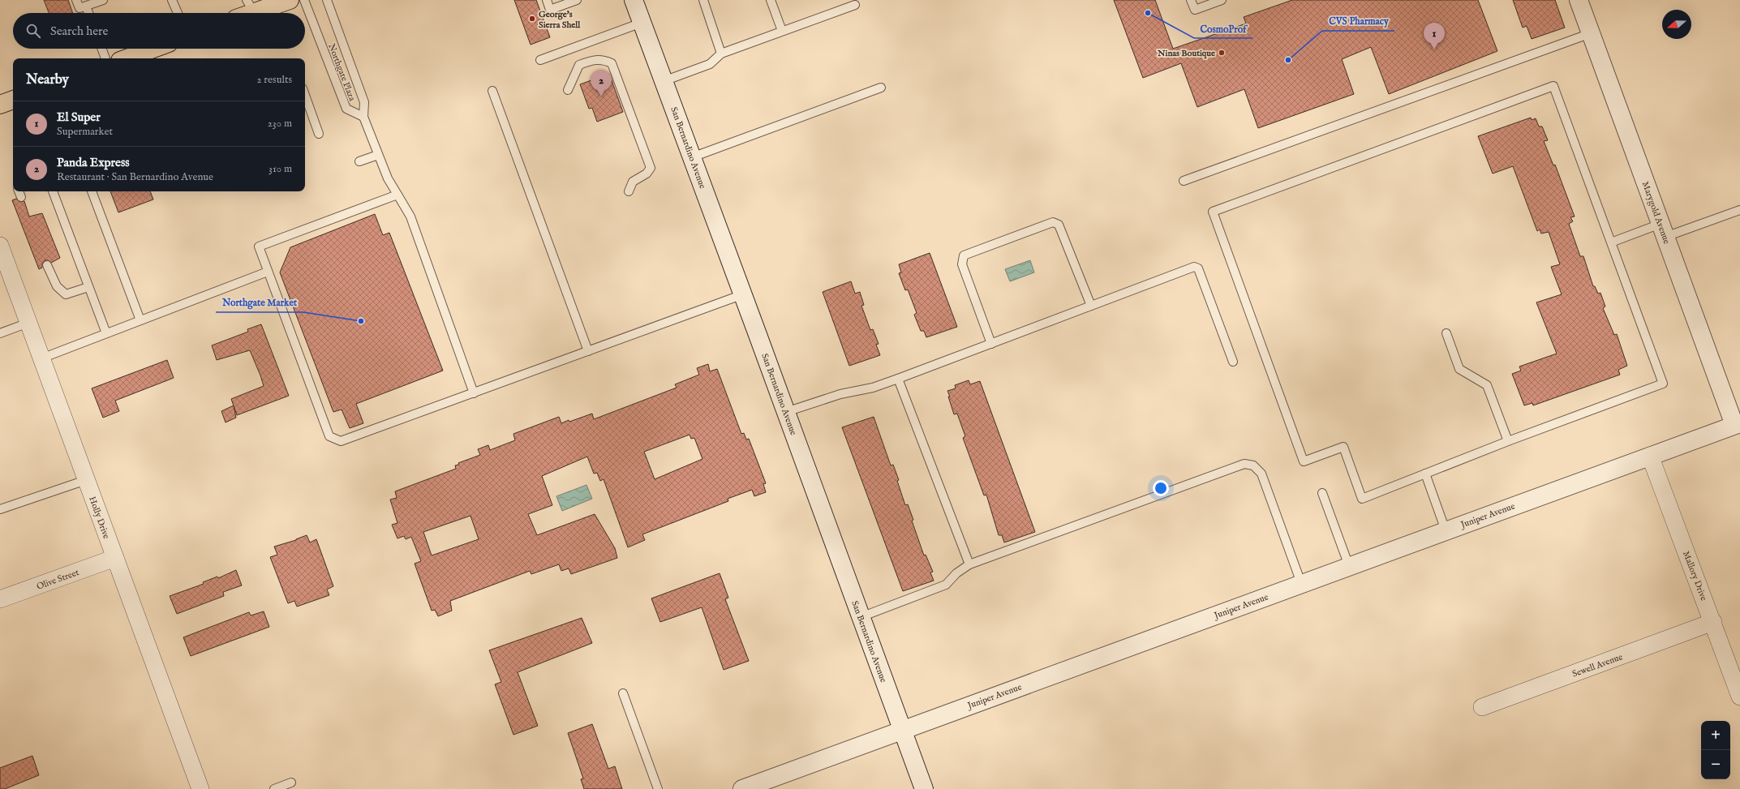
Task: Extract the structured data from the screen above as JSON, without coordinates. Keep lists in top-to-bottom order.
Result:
{
  "streets": {
    "street": [
      "San Bernardino Avenue",
      "Marygold Avenue",
      "Juniper Avenue",
      "Holly Drive",
      "Mallory Drive",
      "Olive Street",
      "Sewell Avenue"
    ],
    "lane": ["Northgate Plaza"]
  },
  "crossings": [
    ["San Bernardino Avenue", "Juniper Avenue"],
    ["Marygold Avenue", "Juniper Avenue"],
    ["Juniper Avenue", "Mallory Drive"],
    ["Holly Drive", "Olive Street"],
    ["Mallory Drive", "Sewell Avenue"]
  ],
  "places": [
    "CosmoProf",
    "George's Sierra Shell",
    "Ninas Boutique",
    "CVS Pharmacy",
    "Northgate Market"
  ],
  "north": "left",
  "page": {
    "search": "Search here",
    "pins": ["1", "2"],
    "heading": ["Nearby", "2 results"],
    "list": [
      {
        "mark": "1",
        "name": "El Super",
        "note": "Supermarket",
        "value": "230 m"
      },
      {
        "mark": "2",
        "name": "Panda Express",
        "note": "Restaurant · San Bernardino Avenue",
        "value": "310 m"
      }
    ],
    "map_buttons": ["+", "−"]
  }
}
